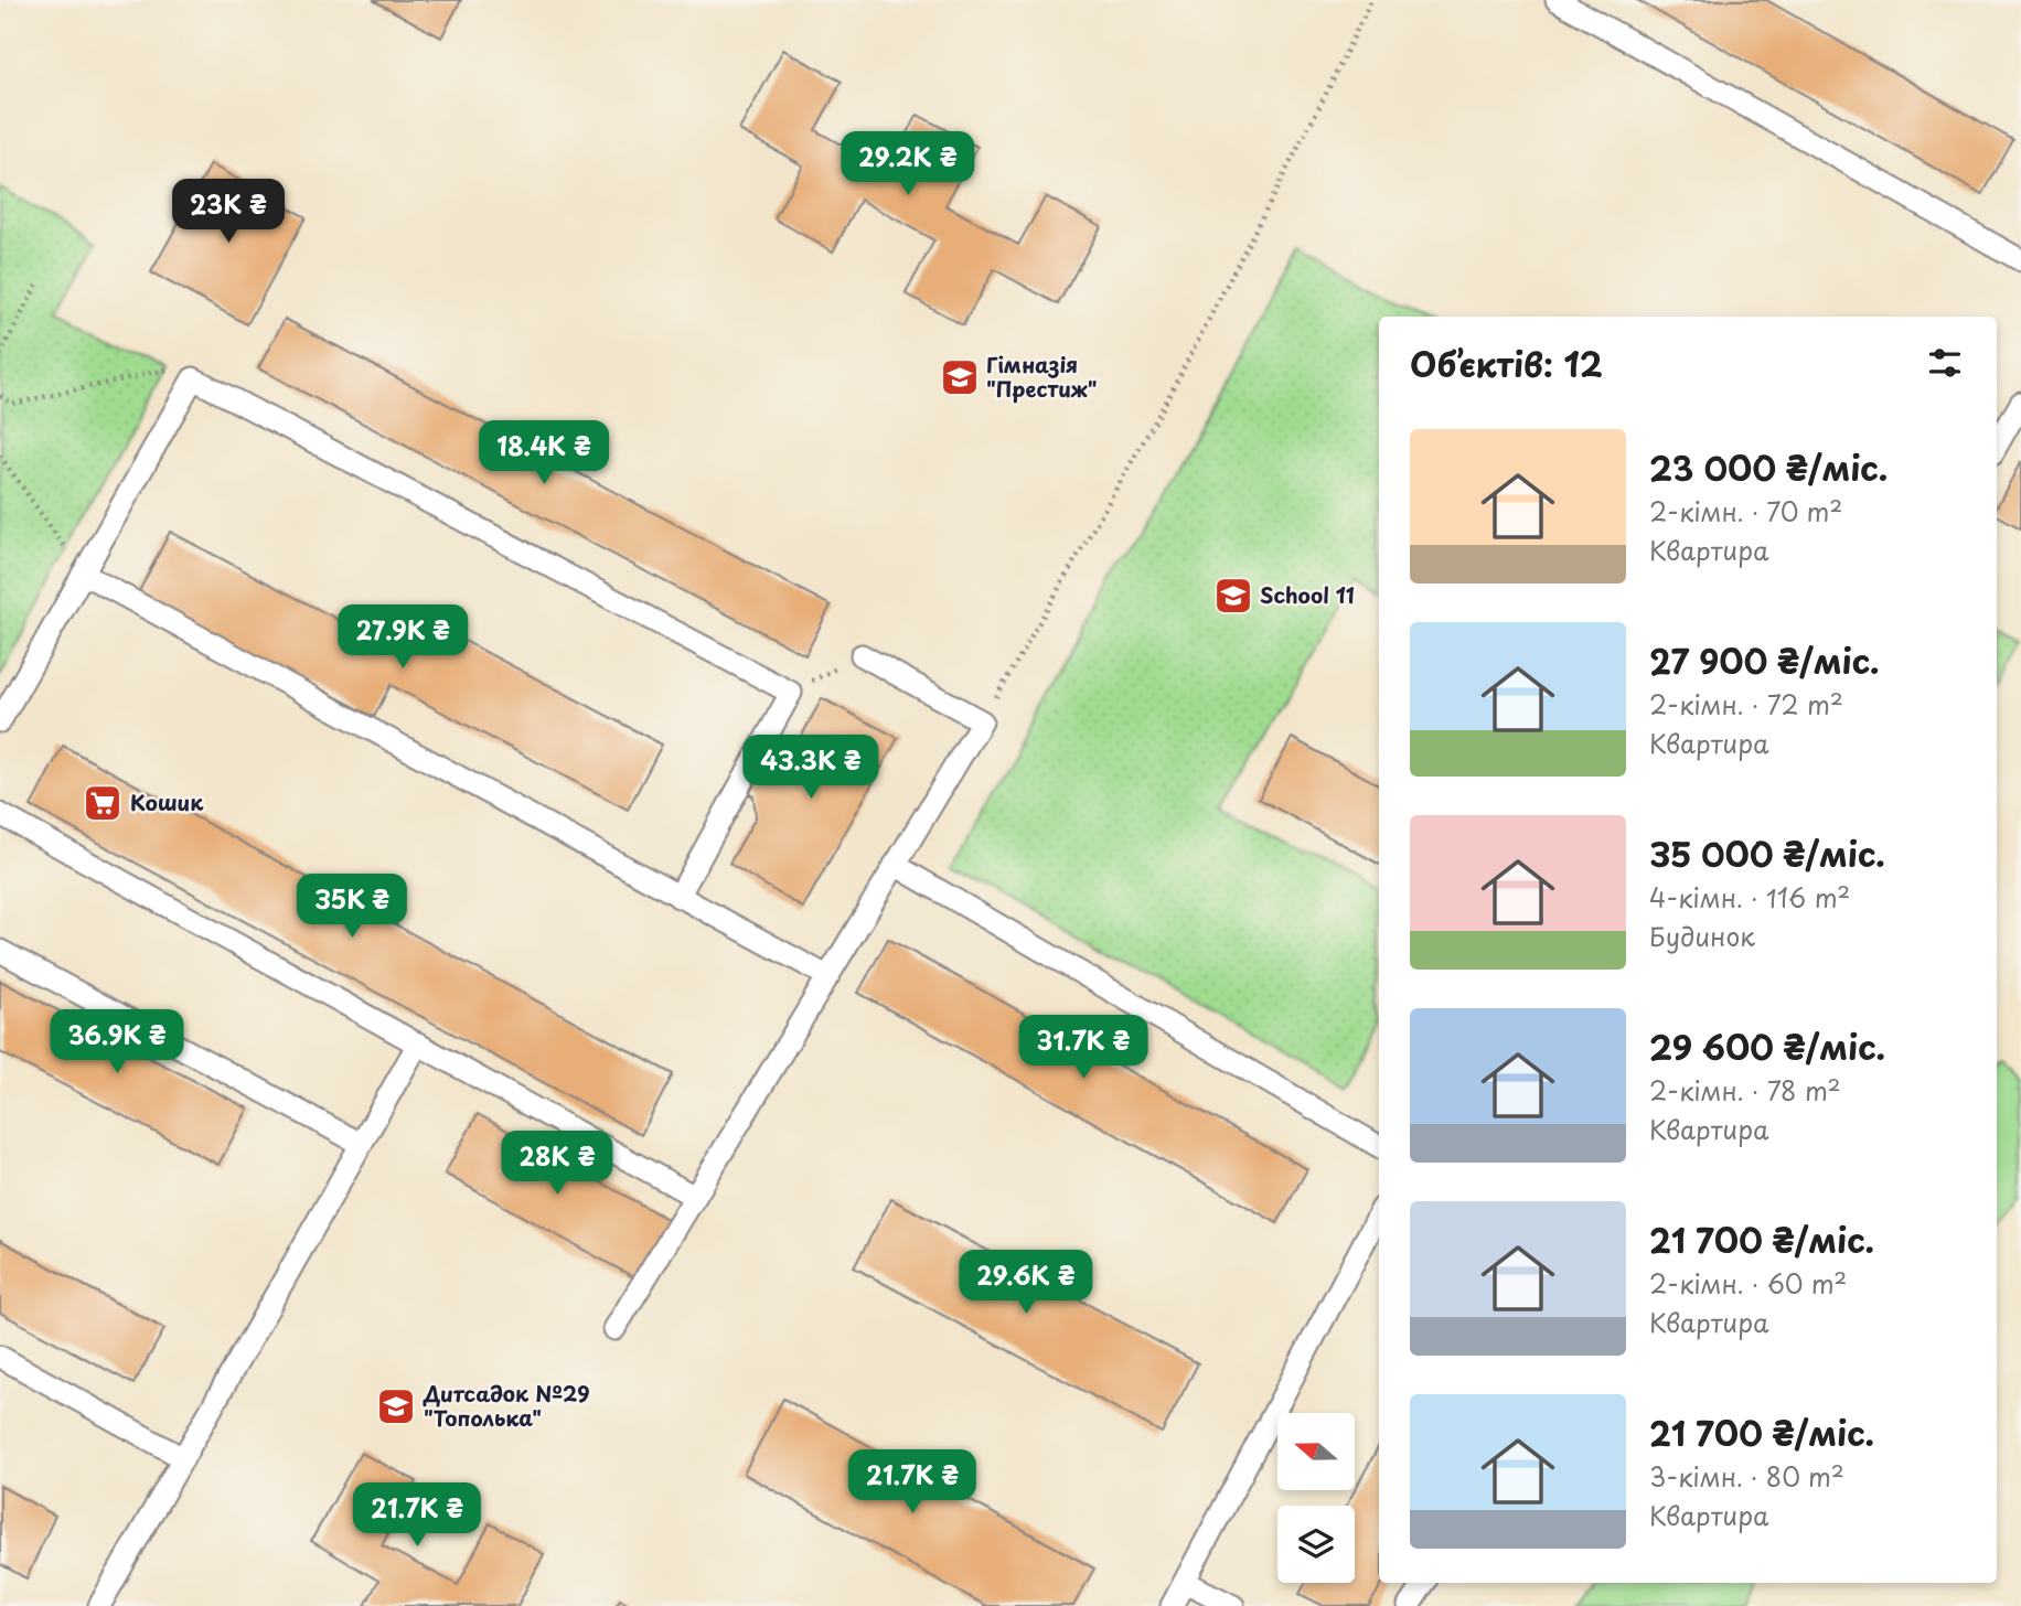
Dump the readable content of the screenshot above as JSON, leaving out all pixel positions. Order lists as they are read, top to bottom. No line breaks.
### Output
{"places":{"school or university":["Гімназія \"Престиж\"","School 11","Дитсадок №29 \"Тополька\""],"supermarket":["Кошик"]},"north":"left","page":{"price":["29.2K ₴","23K ₴","18.4K ₴","27.9K ₴","43.3K ₴","35K ₴","36.9K ₴","31.7K ₴","28K ₴","29.6K ₴","21.7K ₴","21.7K ₴"],"heading":"Об’єктів: 12","list":[{"name":"23 000 ₴/міс.","note":"2-кімн. · 70 m² · Квартира"},{"name":"27 900 ₴/міс.","note":"2-кімн. · 72 m² · Квартира"},{"name":"35 000 ₴/міс.","note":"4-кімн. · 116 m² · Будинок"},{"name":"29 600 ₴/міс.","note":"2-кімн. · 78 m² · Квартира"},{"name":"21 700 ₴/міс.","note":"2-кімн. · 60 m² · Квартира"},{"name":"21 700 ₴/міс.","note":"3-кімн. · 80 m² · Квартира"}]}}
